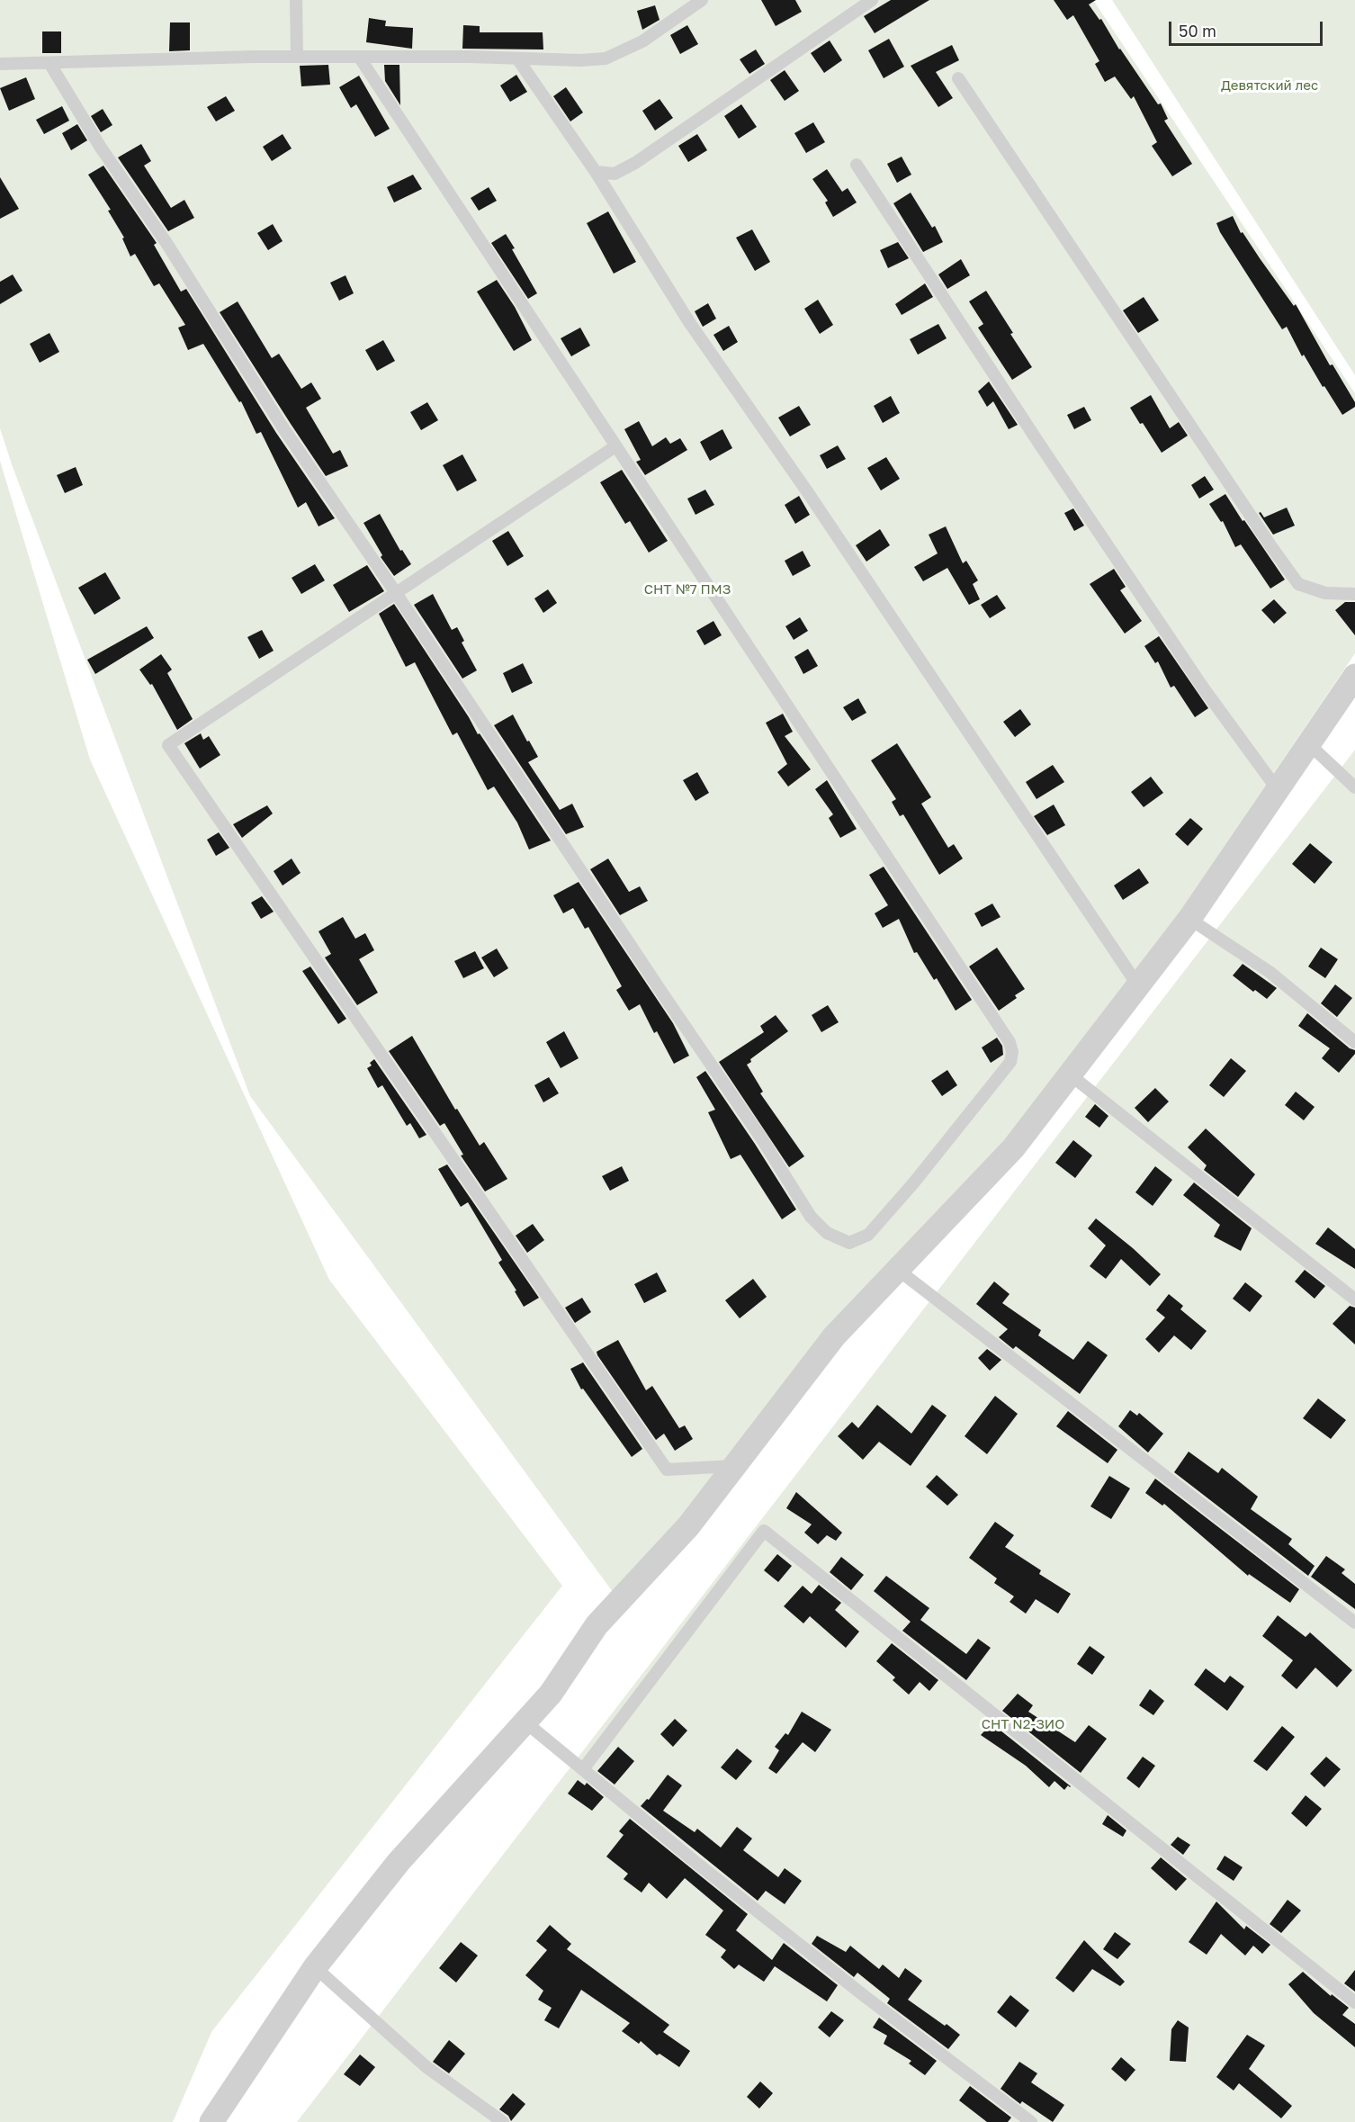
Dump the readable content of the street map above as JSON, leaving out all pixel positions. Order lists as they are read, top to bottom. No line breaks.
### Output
{"parks":["Девятский лес","СНТ №7 ПМЗ","СНТ N2-ЗИО"],"scale_bar":"50 m"}
